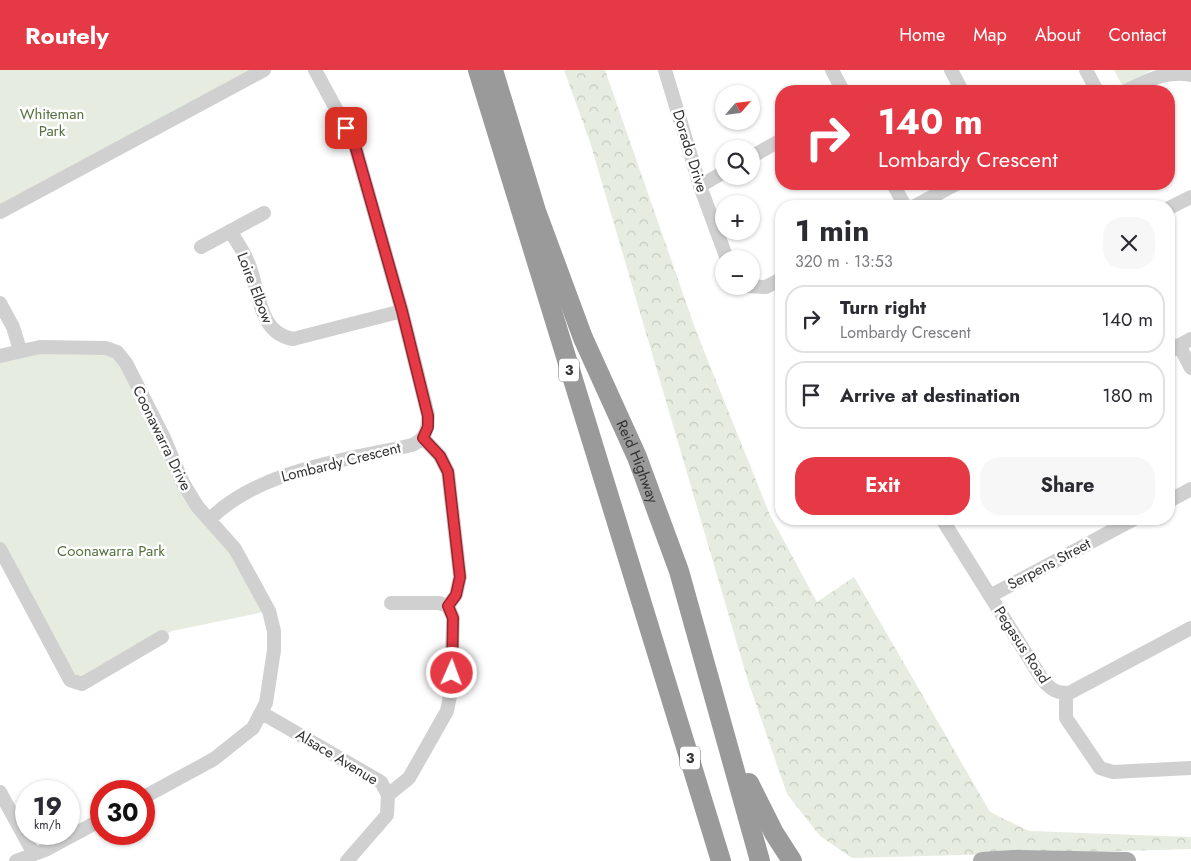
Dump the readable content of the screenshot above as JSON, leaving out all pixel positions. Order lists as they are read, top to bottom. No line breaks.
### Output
{"streets":{"highway":["3","Reid Highway"],"street":["Dorado Drive","Loire Elbow","Coonawarra Drive","Lombardy Crescent","Serpens Street","Pegasus Road","Alsace Avenue"]},"crossings":[["Coonawarra Drive","Lombardy Crescent"],["Coonawarra Drive","Alsace Avenue"],["Serpens Street","Pegasus Road"]],"parks":["Whiteman Park","Coonawarra Park"],"north":"top right","page":{"header":"Routely","nav":["Home","Map","About","Contact"],"map_buttons":["+","−"],"turn":["140 m","Lombardy Crescent"],"heading":["1 min","320 m · 13:53"],"list":[{"name":"Turn right","note":"Lombardy Crescent","value":"140 m"},{"name":"Arrive at destination","value":"180 m"}],"buttons":["Exit","Share"],"speed":"19 km/h","limit":"30"}}
